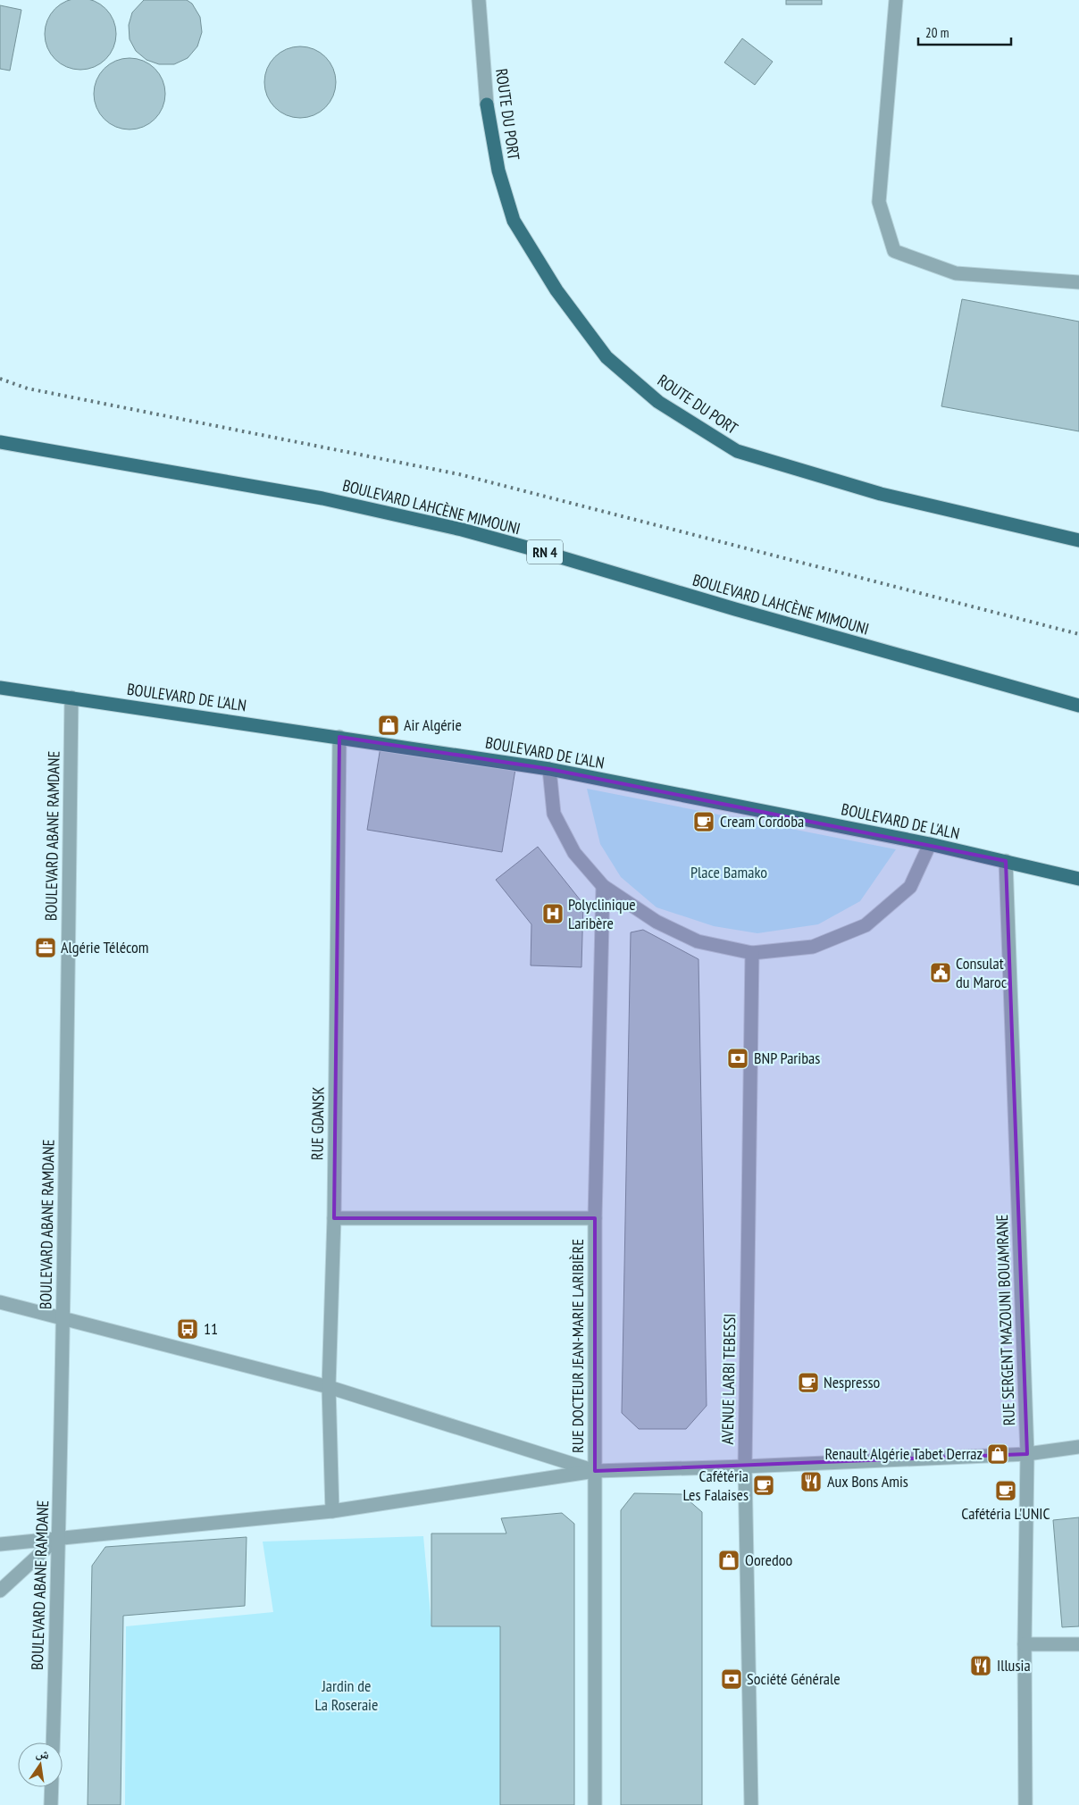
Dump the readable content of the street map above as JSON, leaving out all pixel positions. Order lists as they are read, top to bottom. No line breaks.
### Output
{"streets":{"main road":["ROUTE DU PORT","BOULEVARD LAHCÈNE MIMOUNI","RN 4","BOULEVARD DE L'ALN"],"street":["BOULEVARD ABANE RAMDANE","RUE GDANSK","RUE SERGENT MAZOUNI BOUAMRANE","RUE DOCTEUR JEAN-MARIE LARIBIÈRE","AVENUE LARBI TEBESSI"]},"crossings":[["BOULEVARD DE L'ALN","BOULEVARD ABANE RAMDANE"],["BOULEVARD DE L'ALN","RUE GDANSK"],["BOULEVARD DE L'ALN","RUE SERGENT MAZOUNI BOUAMRANE"]],"parks":["Place Bamako","Jardin de La Roseraie"],"places":{"shop":["Air Algérie","Renault Algérie Tabet Derraz","Ooredoo"],"cafe":["Cream Cordoba","Nespresso","Cafétéria Les Falaises","Cafétéria L'UNIC"],"hospital":["Polyclinique Laribère"],"office":["Algérie Télécom"],"public building":["Consulat du Maroc"],"bank":["BNP Paribas","Société Générale"],"bus stop":["11"],"restaurant":["Aux Bons Amis","Illusia"]},"scale_bar":"20 m","north":"top"}
